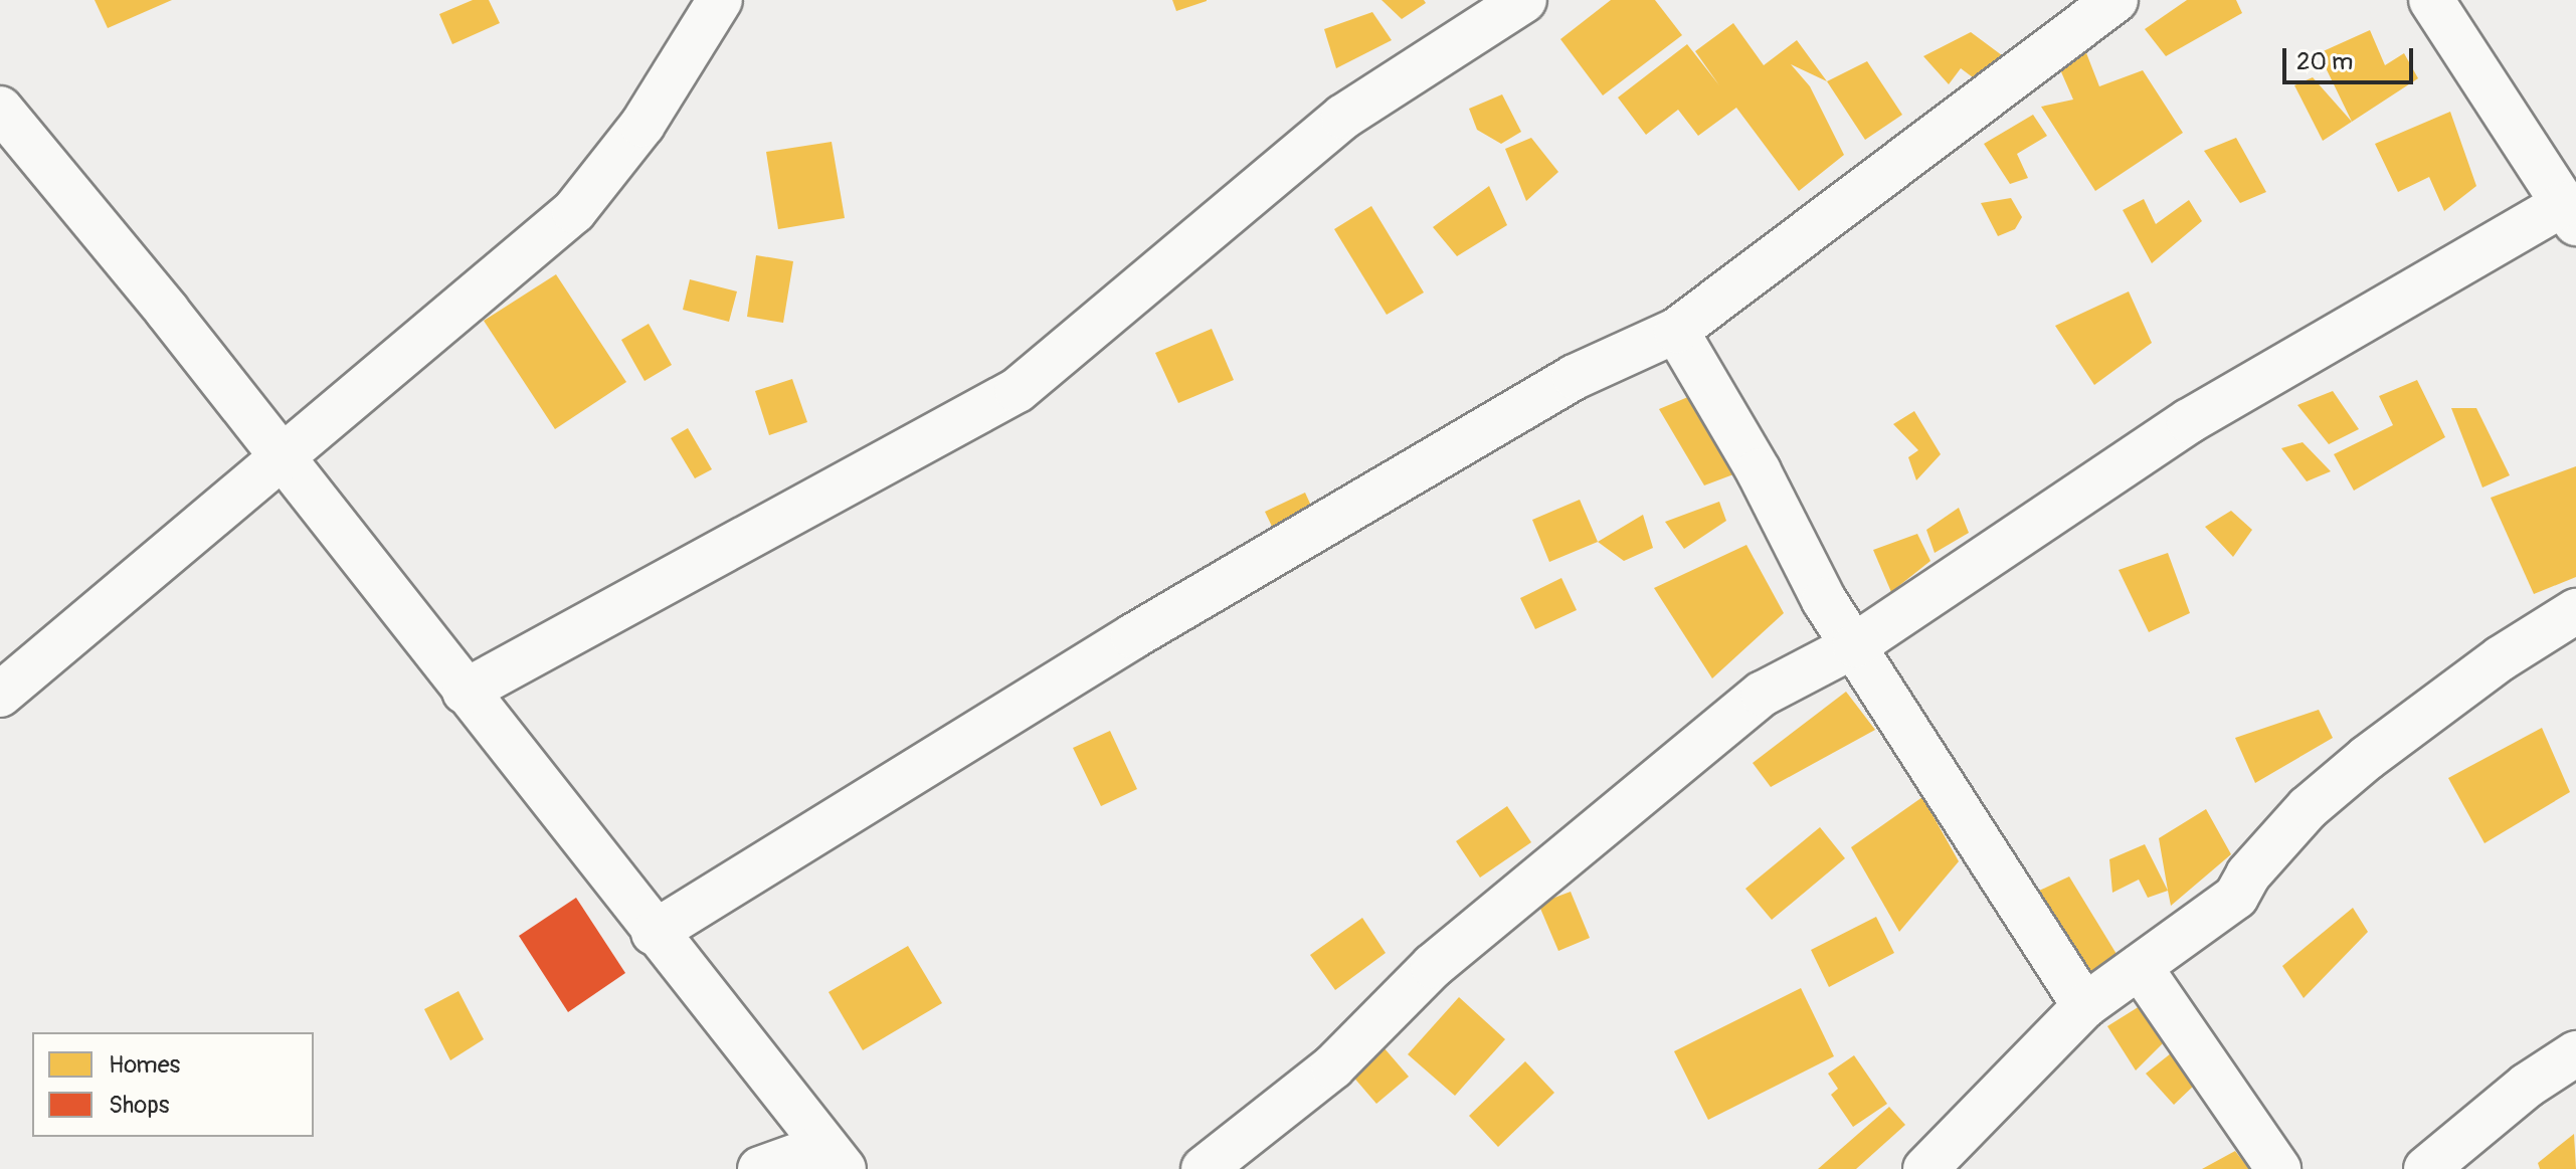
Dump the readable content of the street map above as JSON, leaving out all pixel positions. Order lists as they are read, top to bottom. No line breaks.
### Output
{"legend":["Homes","Shops"],"scale_bar":"20 m"}
